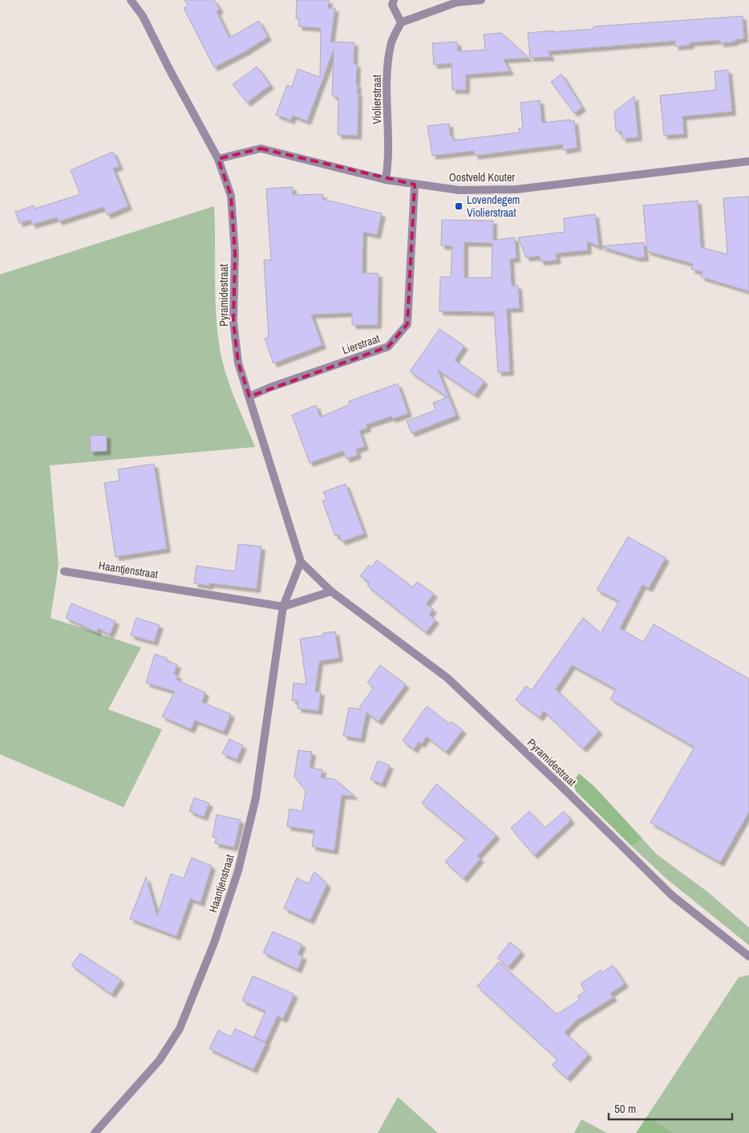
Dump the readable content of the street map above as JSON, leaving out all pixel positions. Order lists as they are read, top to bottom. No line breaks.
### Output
{"streets":{"street":["Violierstraat","Oostveld Kouter","Pyramidestraat","Lierstraat","Haantjenstraat"]},"crossings":[["Violierstraat","Oostveld Kouter"],["Oostveld Kouter","Pyramidestraat"],["Oostveld Kouter","Lierstraat"],["Pyramidestraat","Lierstraat"],["Pyramidestraat","Haantjenstraat"]],"places":{"transit":["Lovendegem Violierstraat"]},"scale_bar":"50 m"}
